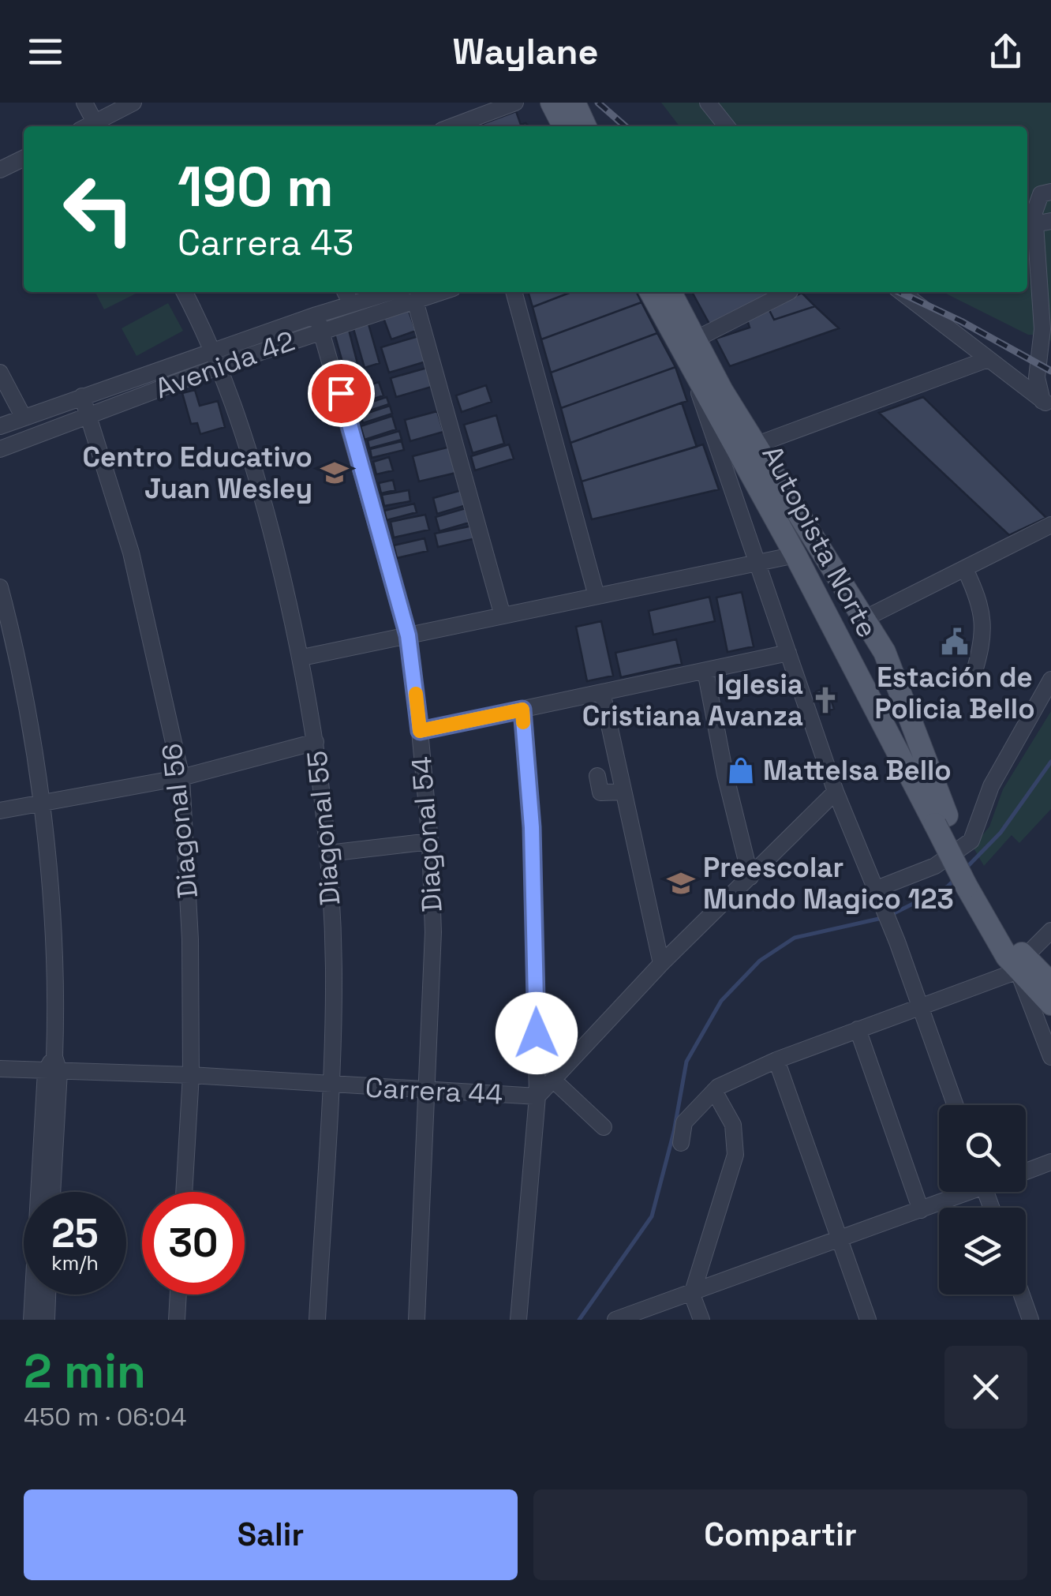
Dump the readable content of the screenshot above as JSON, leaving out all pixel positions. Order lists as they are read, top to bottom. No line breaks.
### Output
{"streets":{"main road":["Autopista Norte"],"street":["Avenida 42","Diagonal 56","Diagonal 55","Diagonal 54","Carrera 44"]},"crossings":[["Avenida 42","Diagonal 56"],["Avenida 42","Diagonal 55"],["Avenida 42","Diagonal 54"],["Diagonal 56","Carrera 44"],["Diagonal 55","Carrera 44"],["Diagonal 54","Carrera 44"]],"places":{"school or university":["Centro Educativo Juan Wesley","Preescolar Mundo Magico 123"],"public building":["Estación de Policia Bello"],"church":["Iglesia Cristiana Avanza"],"shop":["Mattelsa Bello"]},"page":{"header":"Waylane","turn":["190 m","Carrera 43"],"speed":"25 km/h","limit":"30","heading":["2 min","450 m · 06:04"],"buttons":["Salir","Compartir"]}}
